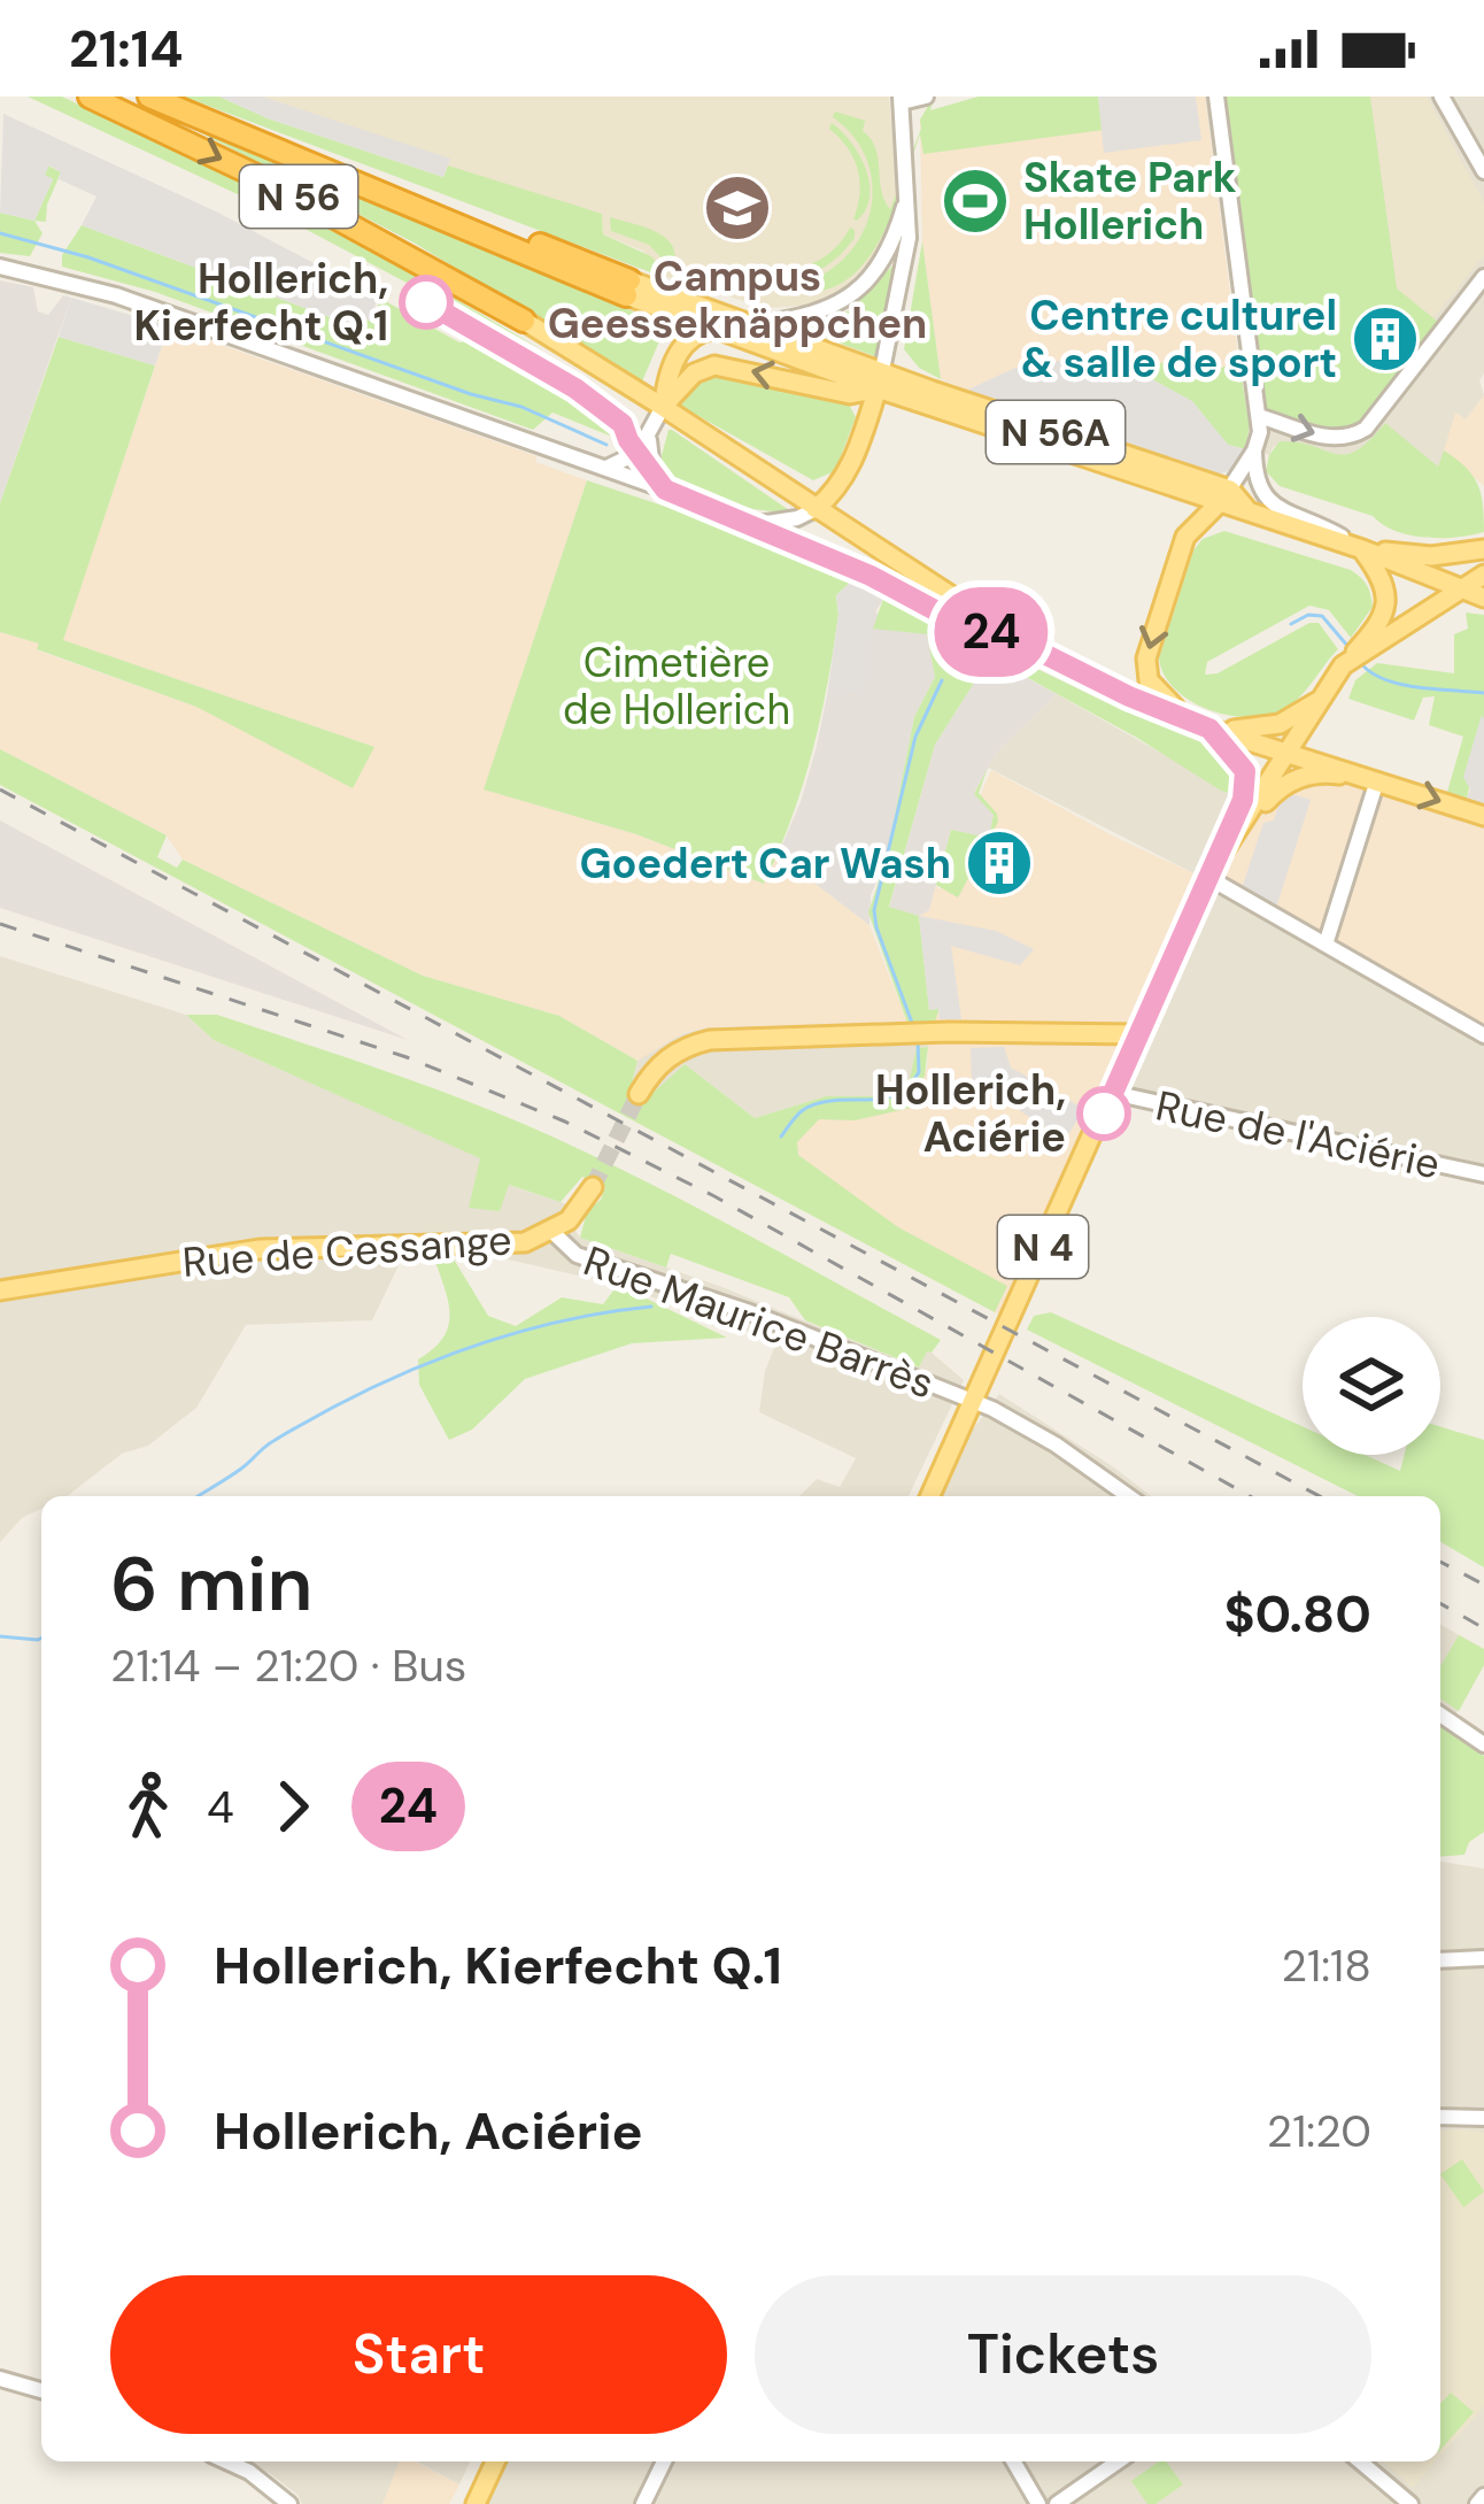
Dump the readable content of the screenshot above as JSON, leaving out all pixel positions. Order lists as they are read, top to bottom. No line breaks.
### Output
{"streets":{"highway":["N 56","N 56A"],"main road":["N 4","Rue de Cessange"],"street":["Rue de l'Aciérie","Rue Maurice Barrès"]},"crossings":[["N 56","N 56A"],["N 56","N 4"],["N 56A","N 4"],["Rue de l'Aciérie","N 4"],["N 4","Rue Maurice Barrès"],["Rue de Cessange","Rue Maurice Barrès"]],"parks":["Cimetière de Hollerich"],"places":{"sports":["Skate Park Hollerich"],"school or university":["Campus Geesseknäppchen"],"other":["Hollerich, Kierfecht Q.1","Hollerich, Aciérie"],"building":["Centre culturel & salle de sport","Goedert Car Wash"]},"lines":["bus line 24"],"page":{"status":"21:14","on_map":"24","heading":["6 min","21:14 – 21:20 · Bus","$0.80"],"legs":["4","24"],"list":[{"name":"Hollerich, Kierfecht Q.1","value":"21:18"},{"name":"Hollerich, Aciérie","value":"21:20"}],"buttons":["Start","Tickets"]}}
